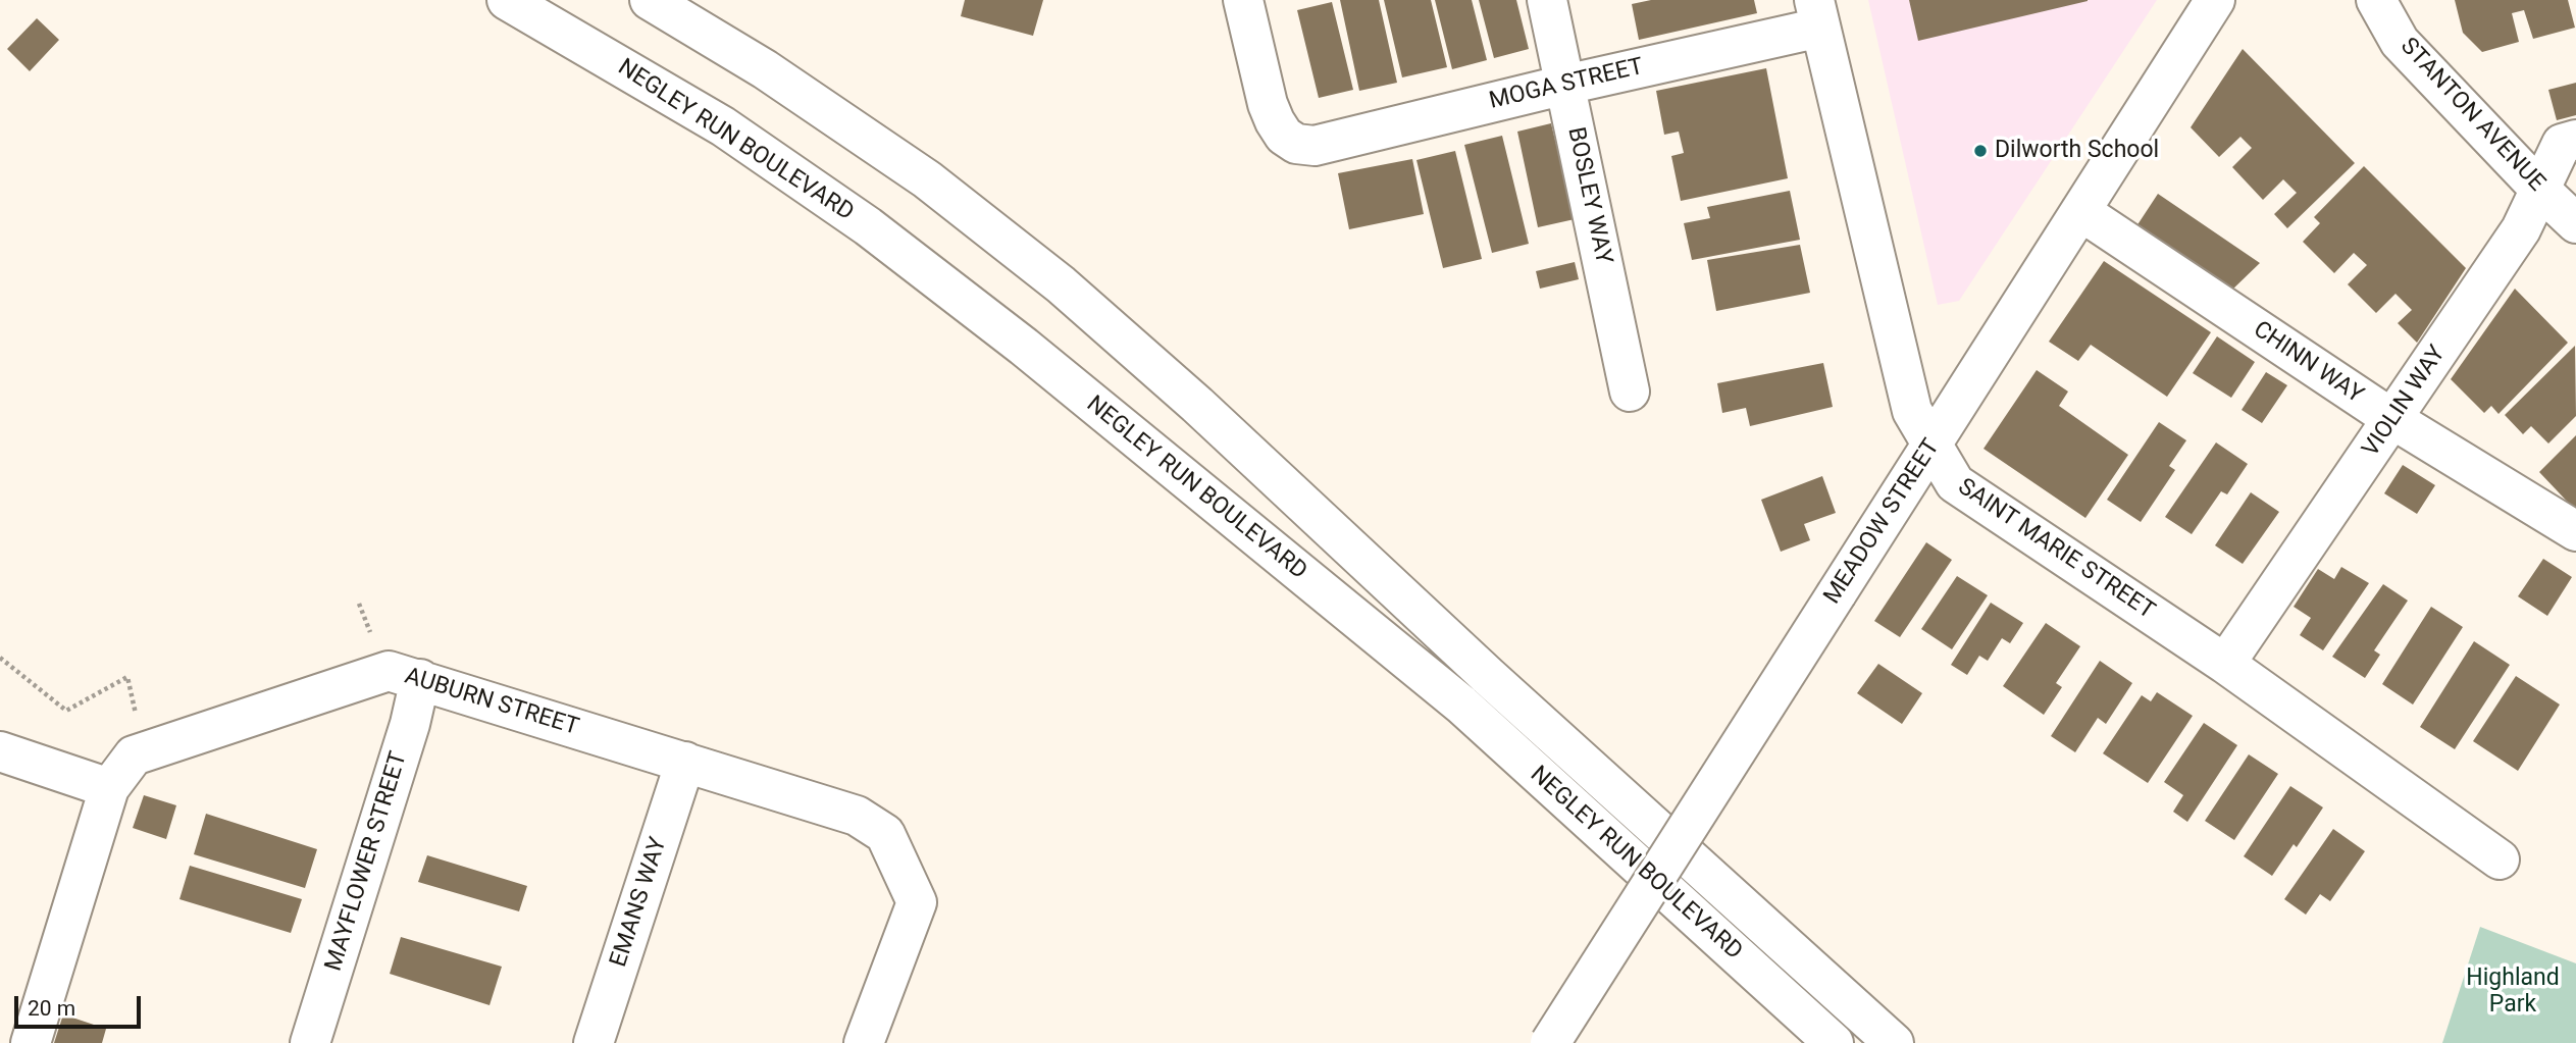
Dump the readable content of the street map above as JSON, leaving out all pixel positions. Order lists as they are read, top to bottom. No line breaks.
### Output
{"streets":{"street":["MOGA STREET","STANTON AVENUE","NEGLEY RUN BOULEVARD","BOSLEY WAY","CHINN WAY","VIOLIN WAY","MEADOW STREET","SAINT MARIE STREET","AUBURN STREET","MAYFLOWER STREET","EMANS WAY"]},"crossings":[["MOGA STREET","BOSLEY WAY"],["MOGA STREET","SAINT MARIE STREET"],["STANTON AVENUE","VIOLIN WAY"],["CHINN WAY","VIOLIN WAY"],["CHINN WAY","MEADOW STREET"],["VIOLIN WAY","SAINT MARIE STREET"],["MEADOW STREET","SAINT MARIE STREET"],["AUBURN STREET","MAYFLOWER STREET"],["AUBURN STREET","EMANS WAY"]],"parks":["Highland Park"],"places":["Dilworth School"],"scale_bar":"20 m"}
